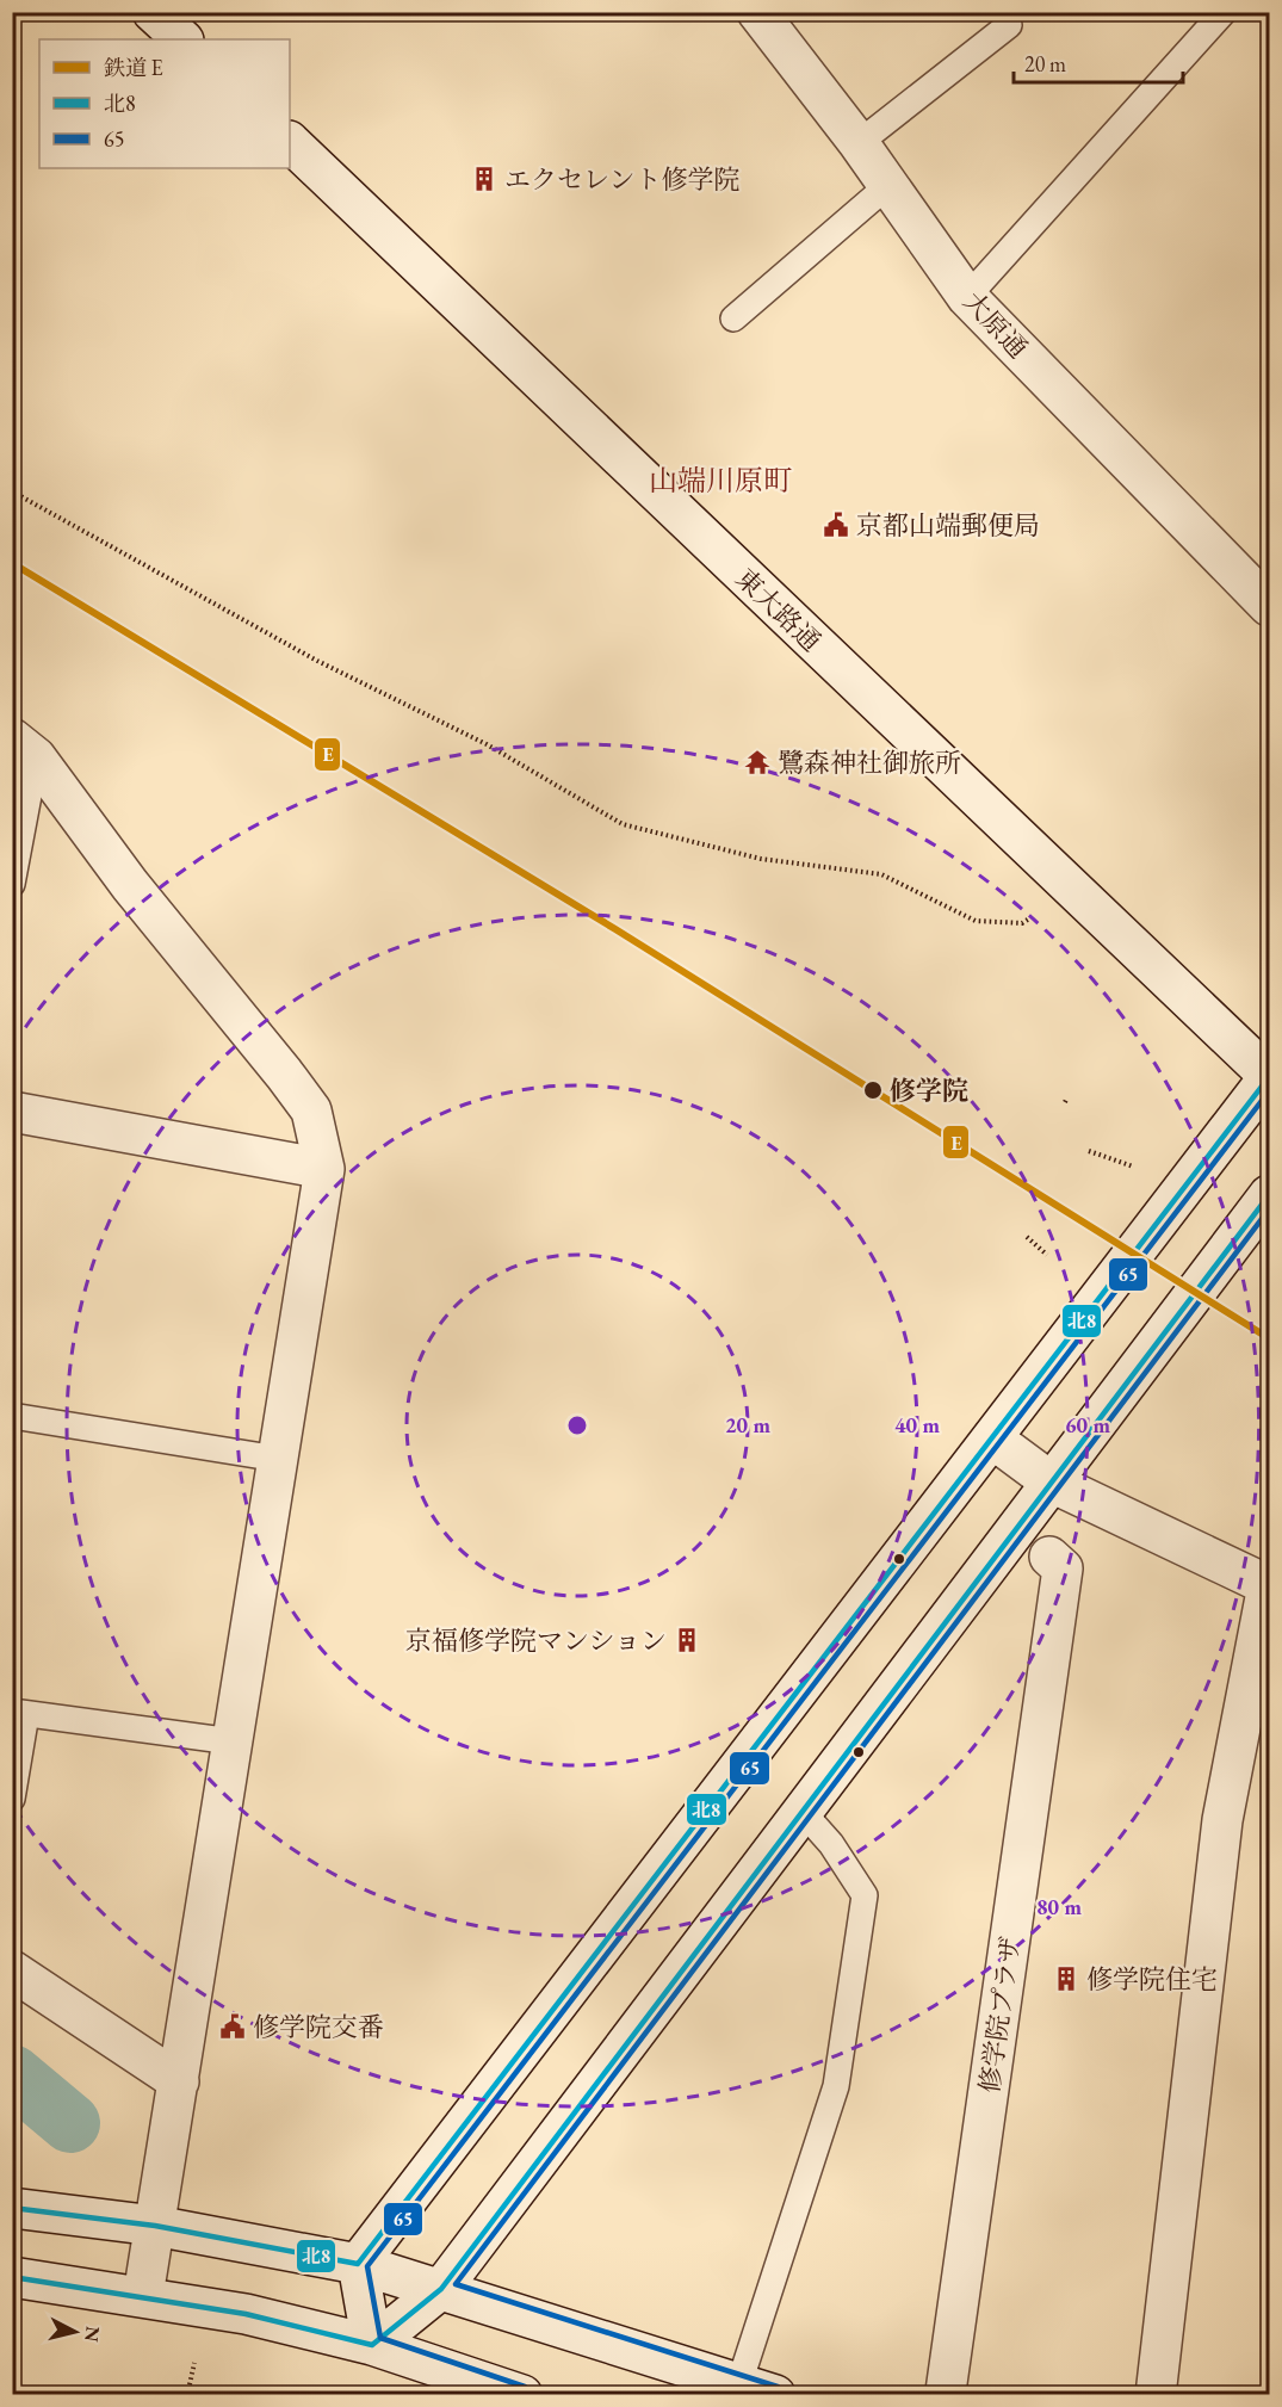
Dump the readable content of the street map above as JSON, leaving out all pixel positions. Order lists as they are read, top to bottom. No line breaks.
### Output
{"streets":{"street":["大原通","東大路通","修学院プラザ"]},"districts":["山端川原町"],"places":{"building":["エクセレント修学院","京福修学院マンション","修学院住宅"],"public building":["京都山端郵便局","修学院交番"],"temple":["鷺森神社御旅所"],"other":["修学院"]},"lines":["rail line E","transit line 北8","transit line 65"],"legend":["鉄道 E","北8","65"],"scale_bar":"20 m","north":"right","rings":["20 m","40 m","60 m","80 m"]}
